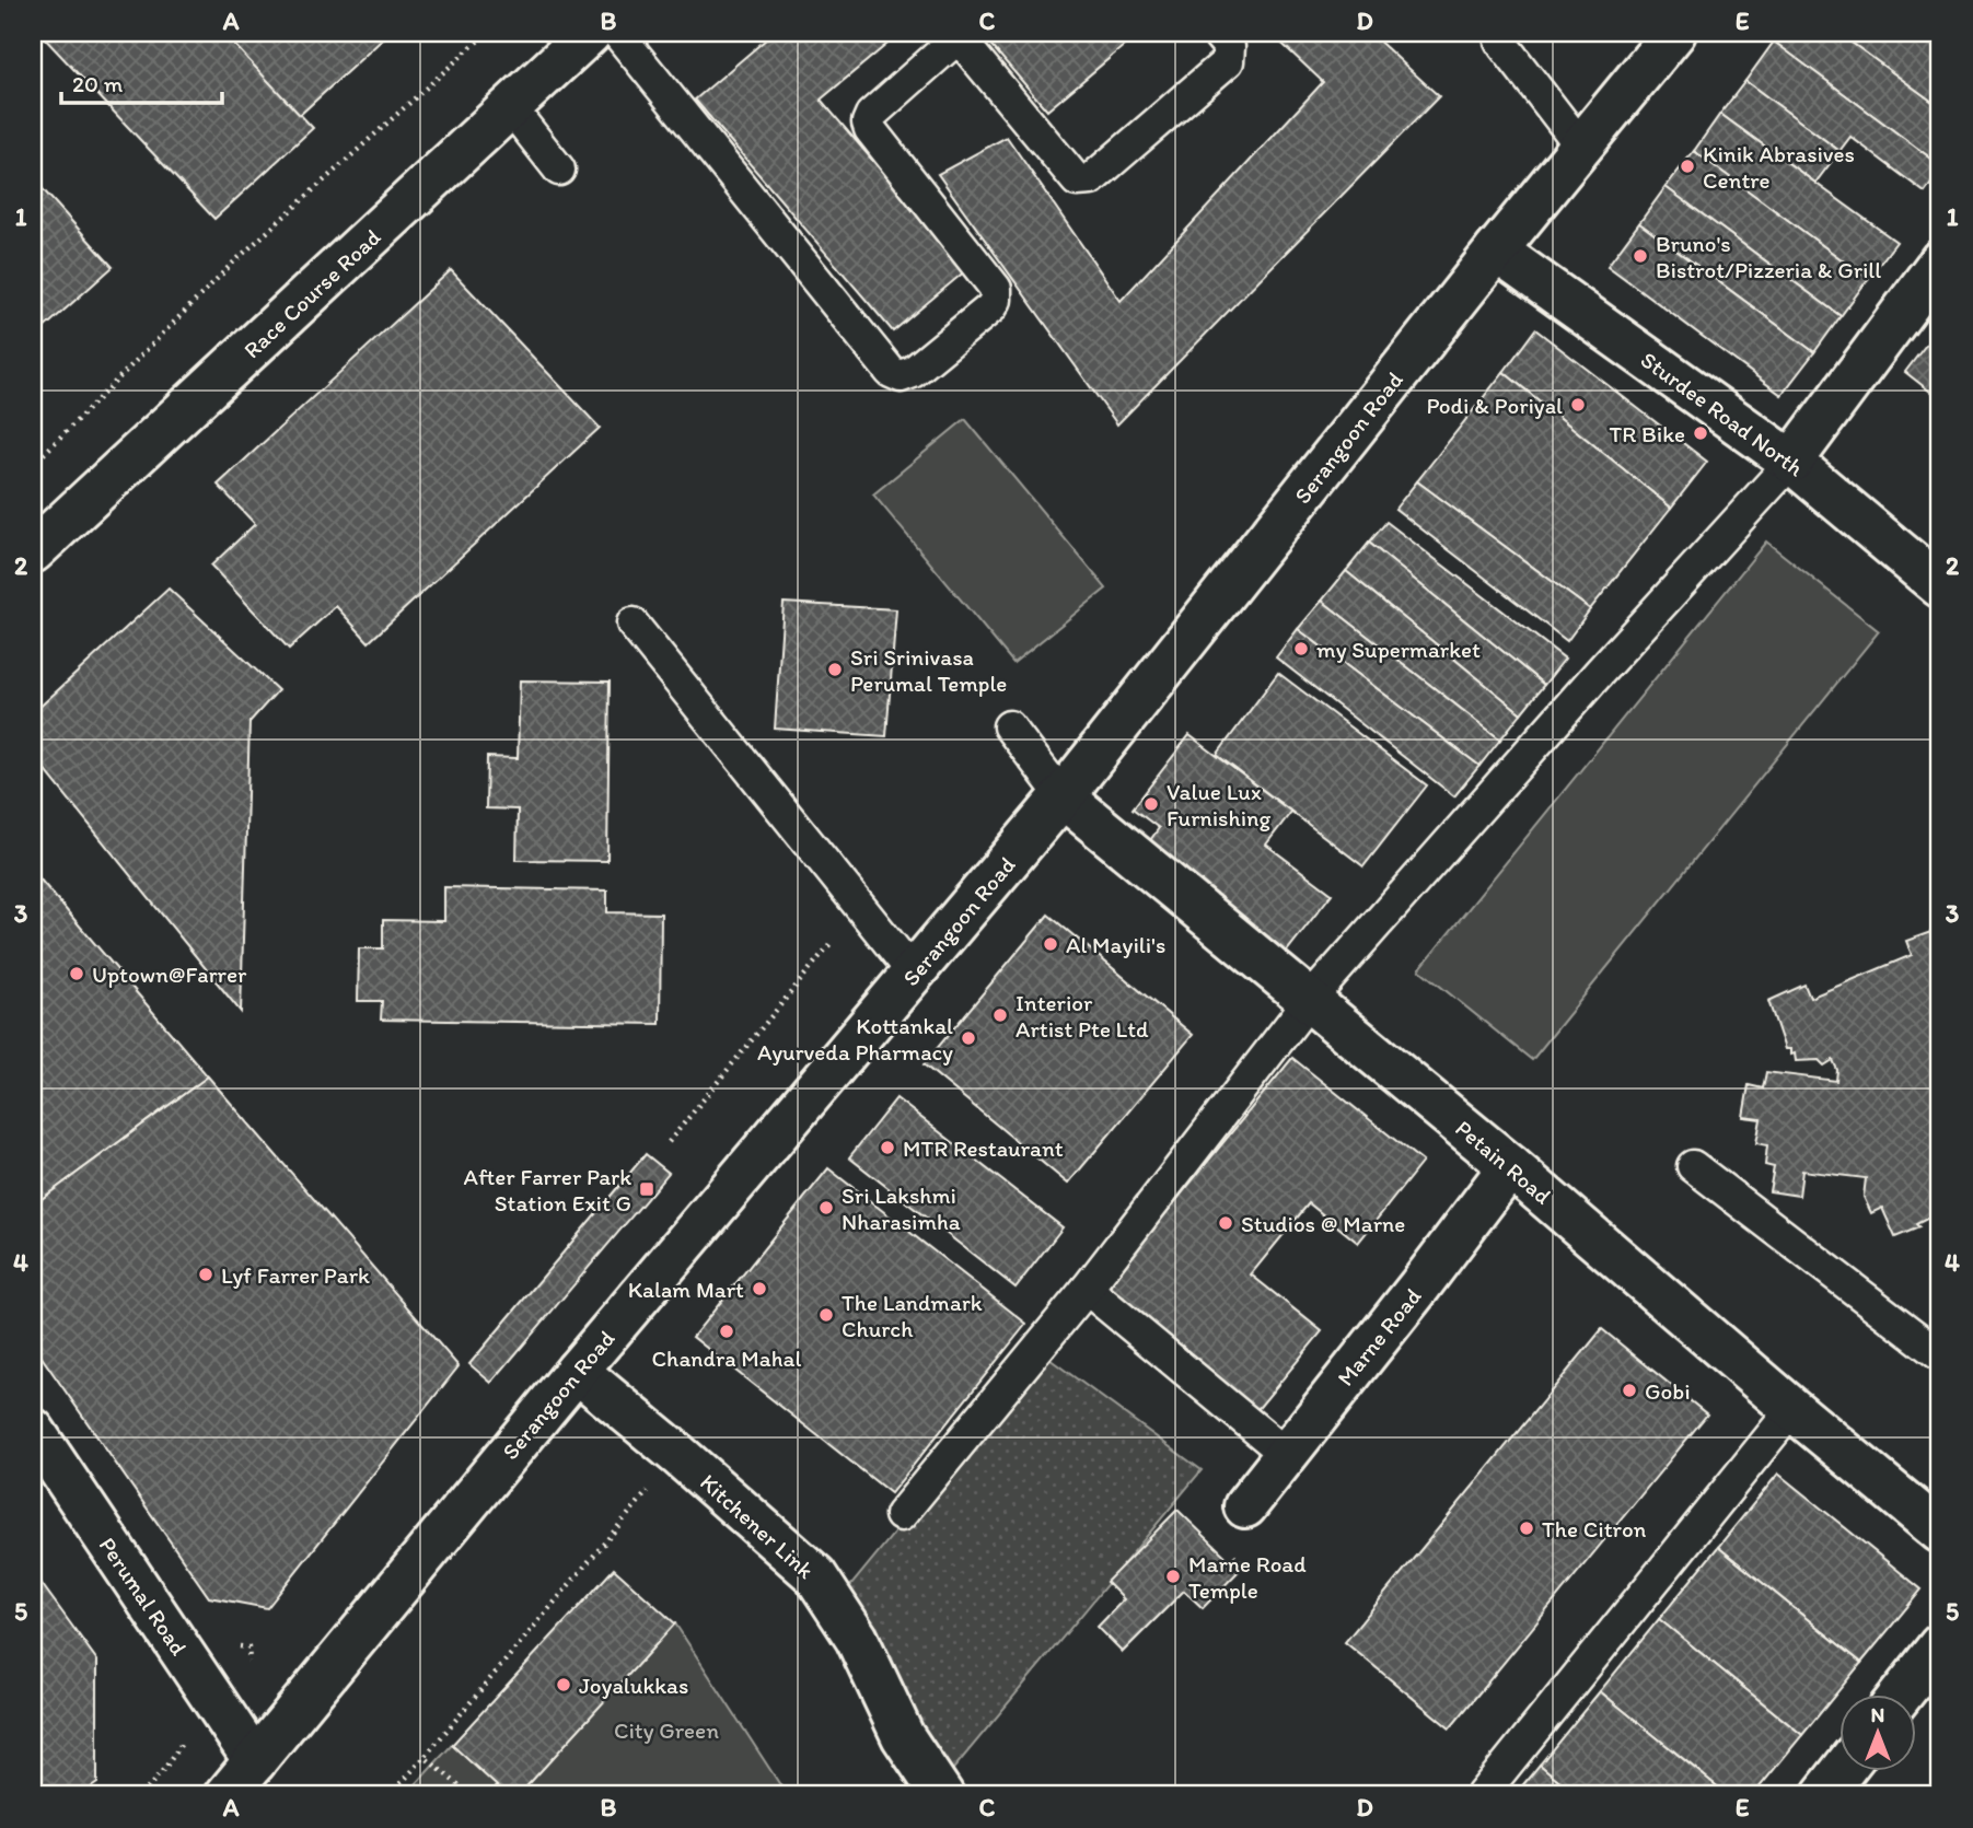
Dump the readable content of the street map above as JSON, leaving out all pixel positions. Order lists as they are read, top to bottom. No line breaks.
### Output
{"streets":{"street":["Race Course Road","Sturdee Road North","Serangoon Road","Petain Road","Marne Road","Kitchener Link","Perumal Road"]},"crossings":[["Sturdee Road North","Serangoon Road"],["Serangoon Road","Petain Road"],["Serangoon Road","Kitchener Link"],["Serangoon Road","Perumal Road"],["Petain Road","Marne Road"]],"parks":["City Green"],"places":{"other":["Kinik Abrasives Centre","Bruno's Bistrot/Pizzeria & Grill","Podi & Poriyal","TR Bike","my Supermarket","Sri Srinivasa Perumal Temple","Value Lux Furnishing","Al Mayili's","Uptown@Farrer","Interior Artist Pte Ltd","Kottankal Ayurveda Pharmacy","MTR Restaurant","Sri Lakshmi Nharasimha","Studios @ Marne","Lyf Farrer Park","Kalam Mart","The Landmark Church","Chandra Mahal","Gobi","The Citron","Marne Road Temple","Joyalukkas"],"transit":["After Farrer Park Station Exit G"]},"scale_bar":"20 m","north":"top","grid":{"columns":["A","B","C","D","E"],"rows":["1","2","3","4","5"]}}
